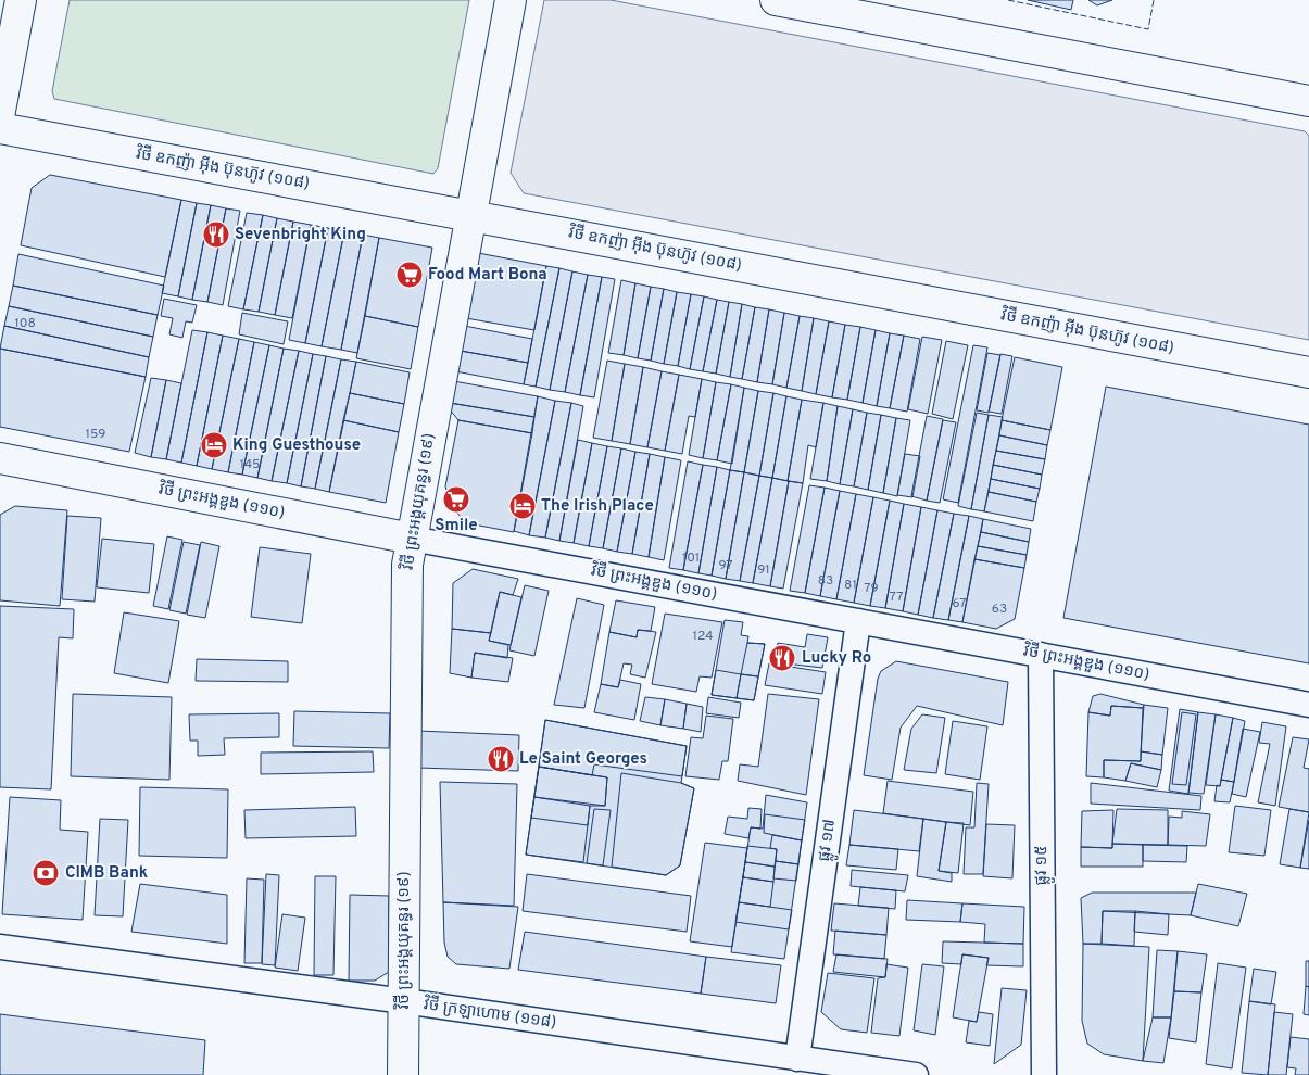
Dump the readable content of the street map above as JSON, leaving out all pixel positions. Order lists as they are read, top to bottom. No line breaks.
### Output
{"streets":{"street":["វិថី ឧកញ៉ា អ៊ីង ប៊ុនហ៊ូវ (១០៨)","វិថី ព្រះអង្គឌួង (១១០)","វិថី ព្រះអង្គយុគន្ធរ (១៩)","ផ្លូវ ១៧","ផ្លូវ ១៥","វិថី ក្រឡាហោម (១១៨)"]},"crossings":[["វិថី ឧកញ៉ា អ៊ីង ប៊ុនហ៊ូវ (១០៨)","វិថី ព្រះអង្គយុគន្ធរ (១៩)"],["វិថី ព្រះអង្គឌួង (១១០)","វិថី ព្រះអង្គយុគន្ធរ (១៩)"],["វិថី ព្រះអង្គឌួង (១១០)","ផ្លូវ ១៧"],["វិថី ព្រះអង្គឌួង (១១០)","ផ្លូវ ១៥"],["វិថី ព្រះអង្គយុគន្ធរ (១៩)","វិថី ក្រឡាហោម (១១៨)"],["ផ្លូវ ១៧","វិថី ក្រឡាហោម (១១៨)"]],"places":{"restaurant":["Sevenbright King","Lucky Ro","Le Saint Georges"],"supermarket":["Food Mart Bona","Smile"],"hotel":["King Guesthouse","The Irish Place"],"bank":["CIMB Bank"]},"house_numbers":["108","159","145","101","97","91","83","81","79","77","67","63","124"]}
